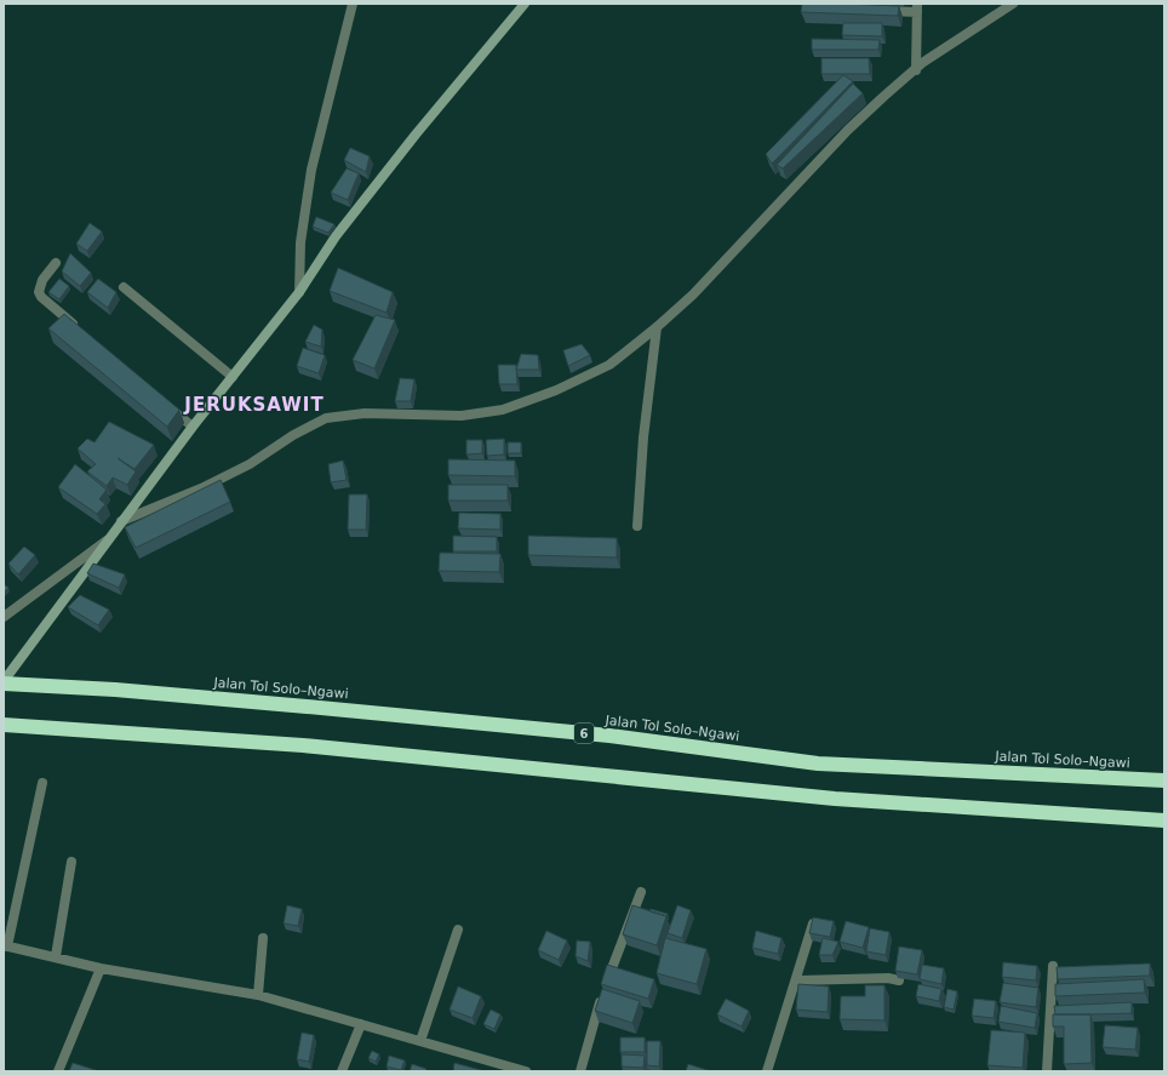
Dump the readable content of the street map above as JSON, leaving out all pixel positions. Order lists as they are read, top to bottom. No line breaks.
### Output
{"streets":{"highway":["Jalan Tol Solo–Ngawi","6"]},"districts":["JERUKSAWIT"]}
